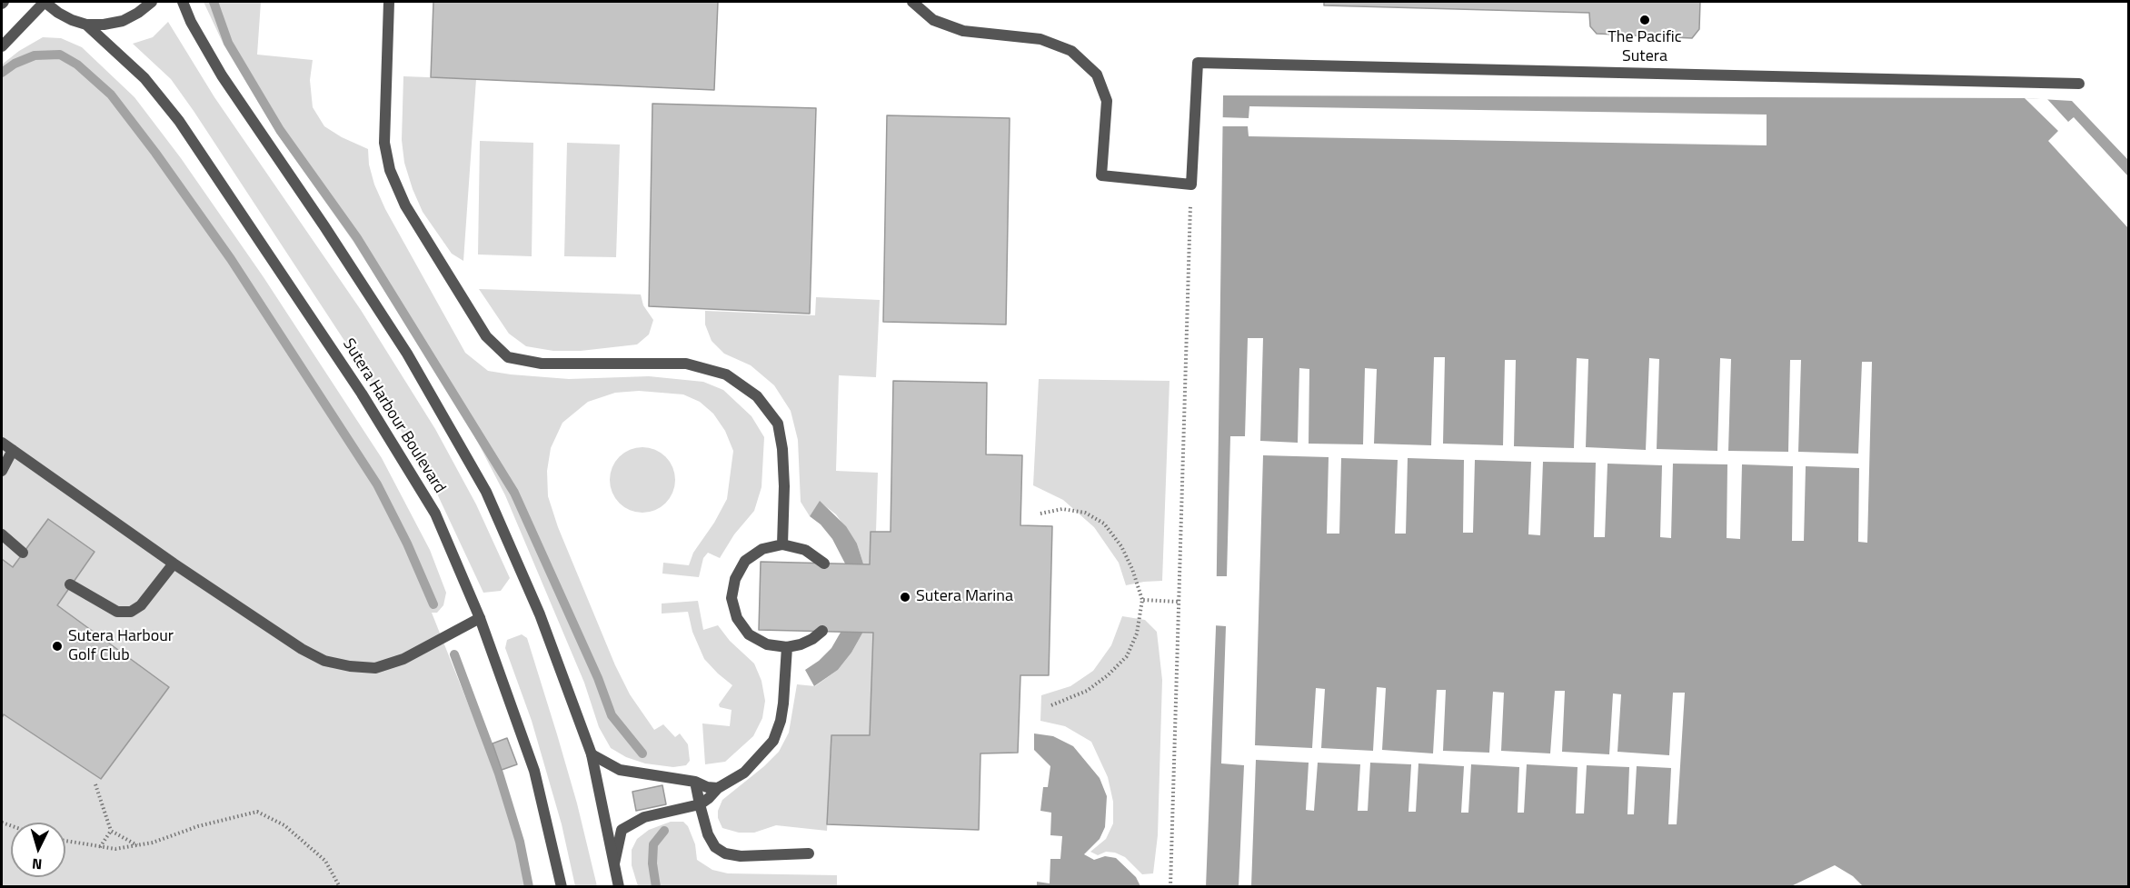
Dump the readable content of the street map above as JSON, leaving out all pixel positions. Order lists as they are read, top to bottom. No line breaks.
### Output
{"streets":{"street":["Sutera Harbour Boulevard"]},"places":["The Pacific Sutera","Sutera Marina","Sutera Harbour Golf Club"],"north":"bottom"}
